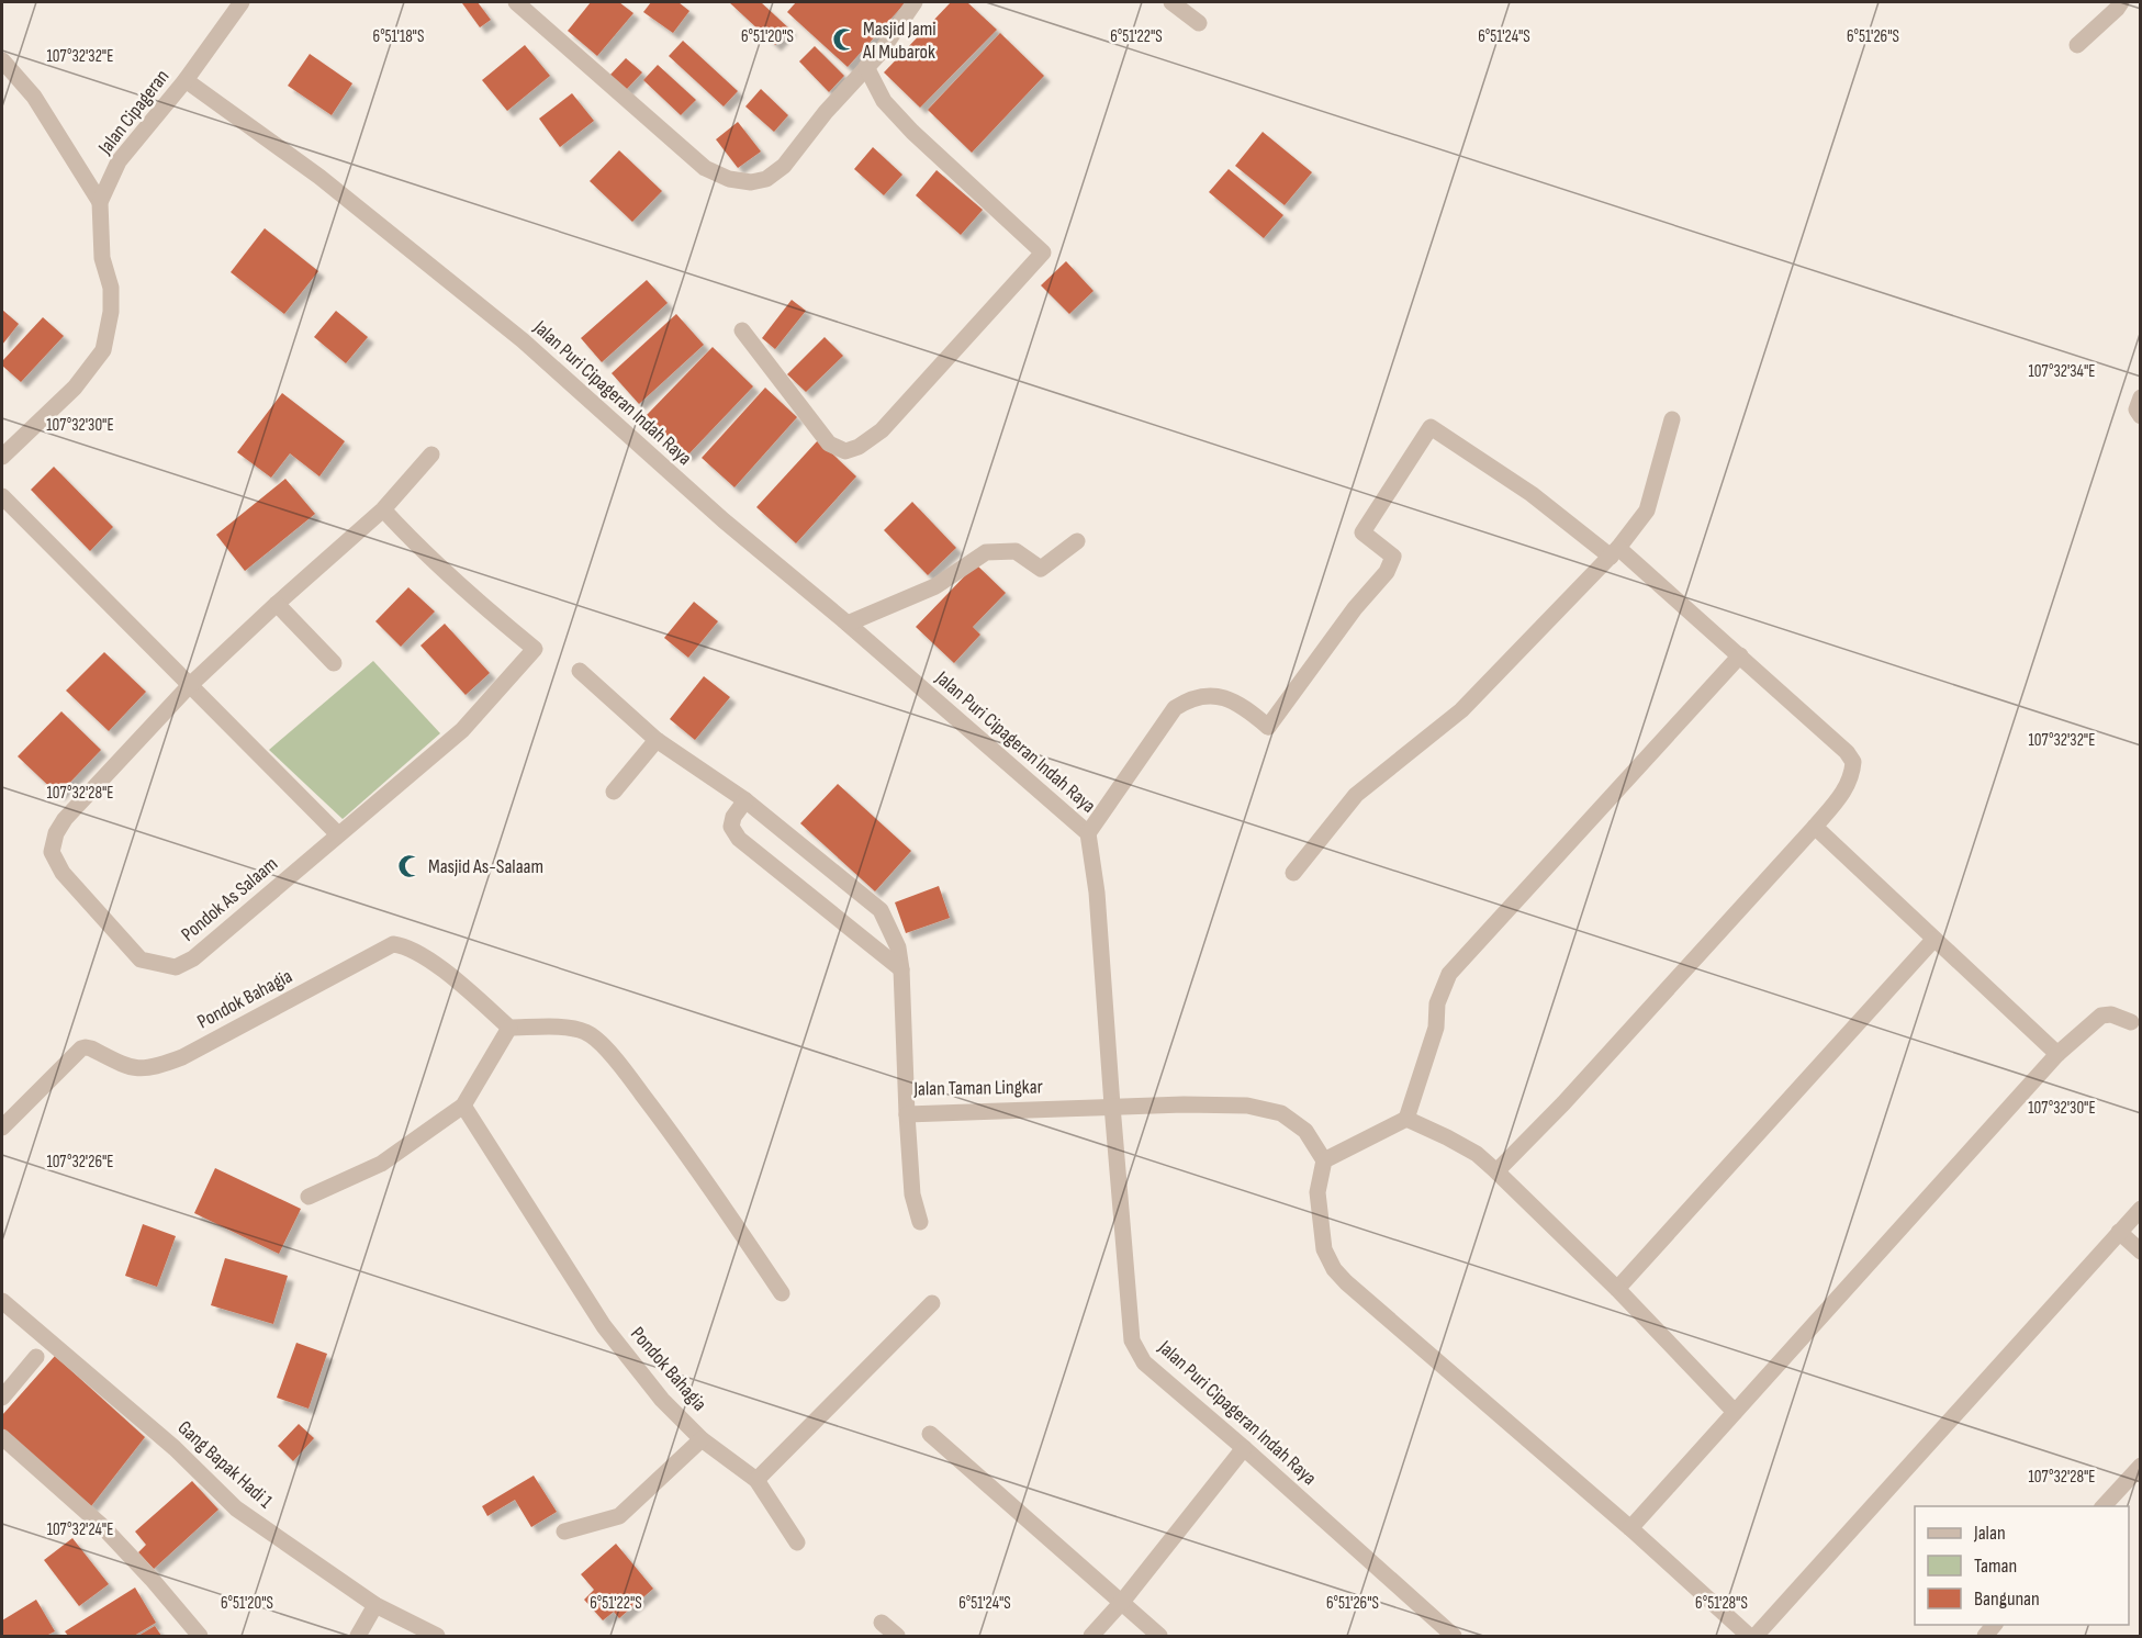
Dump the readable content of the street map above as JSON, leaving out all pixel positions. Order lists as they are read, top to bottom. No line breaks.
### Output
{"streets":{"street":["Jalan Cipageran","Jalan Puri Cipageran Indah Raya","Pondok As Salaam","Pondok Bahagia","Jalan Taman Lingkar","Gang Bapak Hadi 1"]},"crossings":[["Jalan Cipageran","Jalan Puri Cipageran Indah Raya"],["Jalan Puri Cipageran Indah Raya","Jalan Taman Lingkar"]],"places":{"mosque":["Masjid Jami Al Mubarok","Masjid As-Salaam"]},"legend":["Jalan","Taman","Bangunan"],"coordinates":["6°51'18\"S","6°51'20\"S","6°51'22\"S","6°51'24\"S","6°51'26\"S","107°32'32\"E","107°32'34\"E","107°32'30\"E","107°32'28\"E","107°32'26\"E","107°32'24\"E","6°51'28\"S"]}
